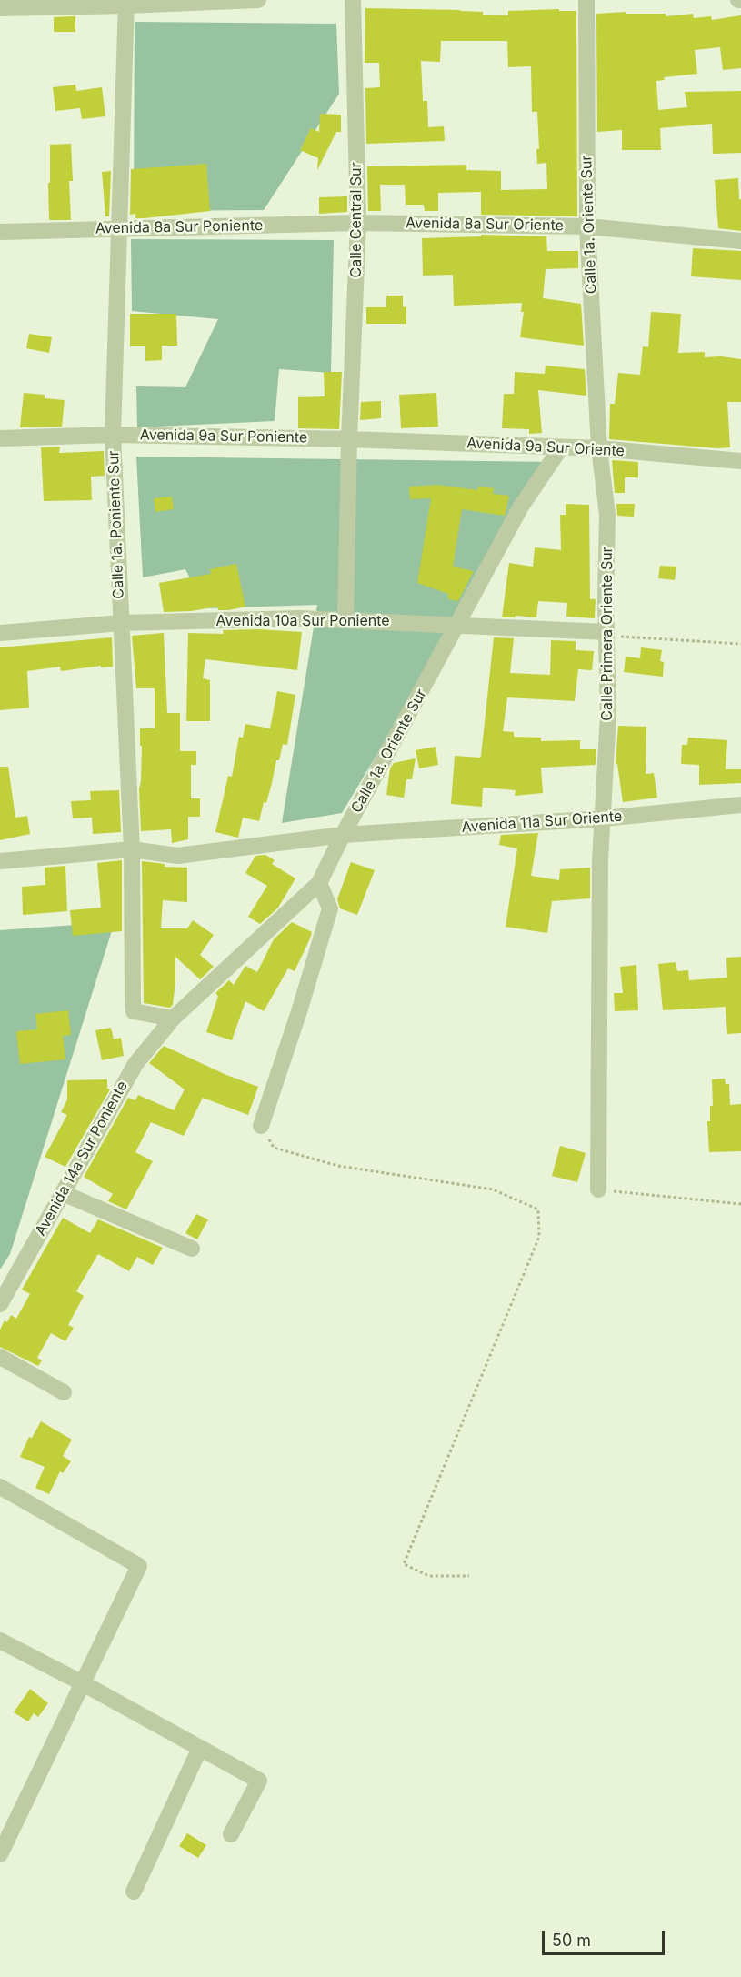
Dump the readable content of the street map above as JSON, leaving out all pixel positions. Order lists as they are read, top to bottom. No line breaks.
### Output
{"streets":{"street":["Calle Central Sur","Avenida 8a Sur Oriente","Calle 1a. Oriente Sur","Avenida 8a Sur Poniente","Avenida 9a Sur Poniente","Avenida 9a Sur Oriente","Calle 1a. Poniente Sur","Avenida 10a Sur Poniente","Calle Primera Oriente Sur","Avenida 11a Sur Oriente","Avenida 14a Sur Poniente"]},"crossings":[["Calle Central Sur","Avenida 8a Sur Oriente"],["Calle Central Sur","Avenida 8a Sur Poniente"],["Calle Central Sur","Avenida 9a Sur Poniente"],["Calle Central Sur","Avenida 9a Sur Oriente"],["Calle Central Sur","Avenida 10a Sur Poniente"],["Avenida 8a Sur Oriente","Calle 1a. Oriente Sur"],["Avenida 8a Sur Oriente","Avenida 8a Sur Poniente"],["Calle 1a. Oriente Sur","Avenida 9a Sur Oriente"],["Calle 1a. Oriente Sur","Calle 1a. Poniente Sur"],["Calle 1a. Oriente Sur","Avenida 10a Sur Poniente"],["Calle 1a. Oriente Sur","Calle Primera Oriente Sur"],["Calle 1a. Oriente Sur","Avenida 11a Sur Oriente"],["Calle 1a. Oriente Sur","Avenida 14a Sur Poniente"],["Avenida 8a Sur Poniente","Calle 1a. Poniente Sur"],["Avenida 9a Sur Poniente","Avenida 9a Sur Oriente"],["Avenida 9a Sur Poniente","Calle 1a. Poniente Sur"],["Avenida 9a Sur Oriente","Calle Primera Oriente Sur"],["Calle 1a. Poniente Sur","Avenida 10a Sur Poniente"],["Calle 1a. Poniente Sur","Avenida 11a Sur Oriente"],["Calle 1a. Poniente Sur","Avenida 14a Sur Poniente"],["Avenida 10a Sur Poniente","Calle Primera Oriente Sur"],["Calle Primera Oriente Sur","Avenida 11a Sur Oriente"]],"scale_bar":"50 m"}
